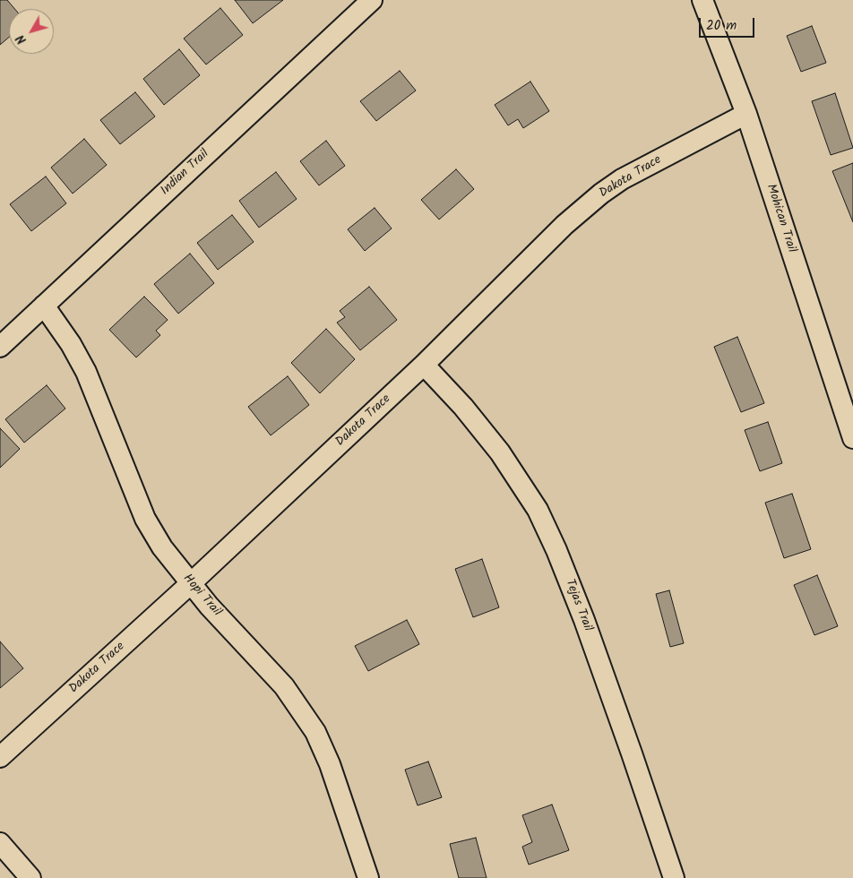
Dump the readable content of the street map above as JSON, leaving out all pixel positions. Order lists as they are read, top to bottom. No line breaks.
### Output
{"streets":{"street":["Indian Trail","Dakota Trace","Mohican Trail","Hopi Trail","Tejas Trail"]},"crossings":[["Indian Trail","Hopi Trail"],["Dakota Trace","Mohican Trail"],["Dakota Trace","Hopi Trail"],["Dakota Trace","Tejas Trail"]],"scale_bar":"20 m","north":"bottom left"}
